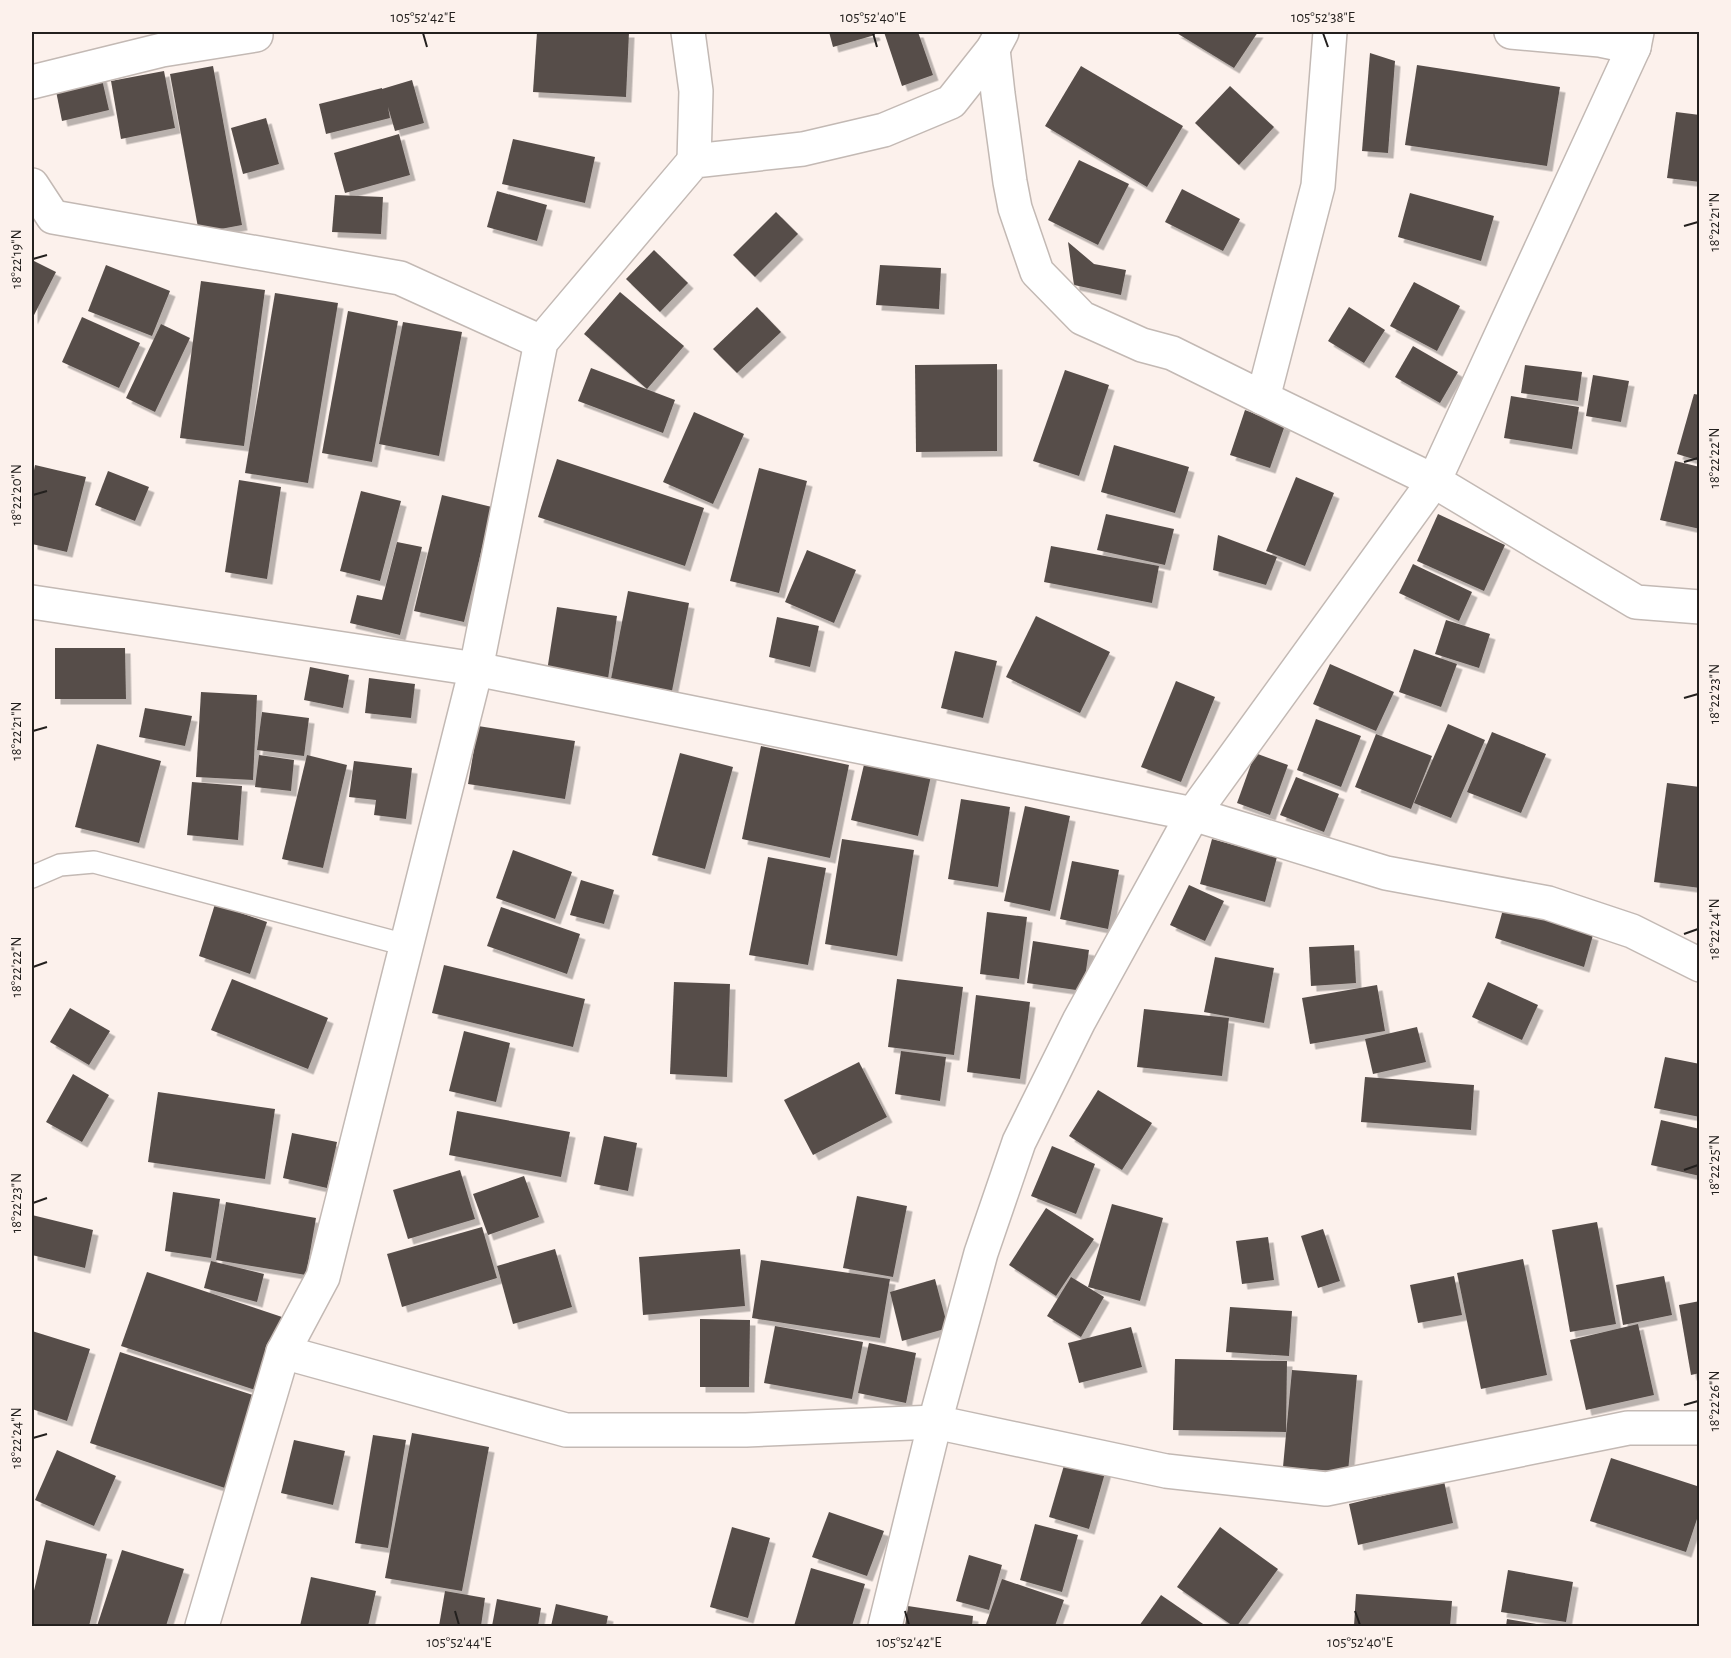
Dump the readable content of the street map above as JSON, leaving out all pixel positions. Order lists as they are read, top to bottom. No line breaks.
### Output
{"coordinates":["105°52'42\"E","105°52'40\"E","105°52'38\"E","18°22'21\"N","18°22'19\"N","18°22'22\"N","18°22'20\"N","18°22'23\"N","18°22'24\"N","18°22'25\"N","18°22'26\"N","105°52'44\"E"]}
